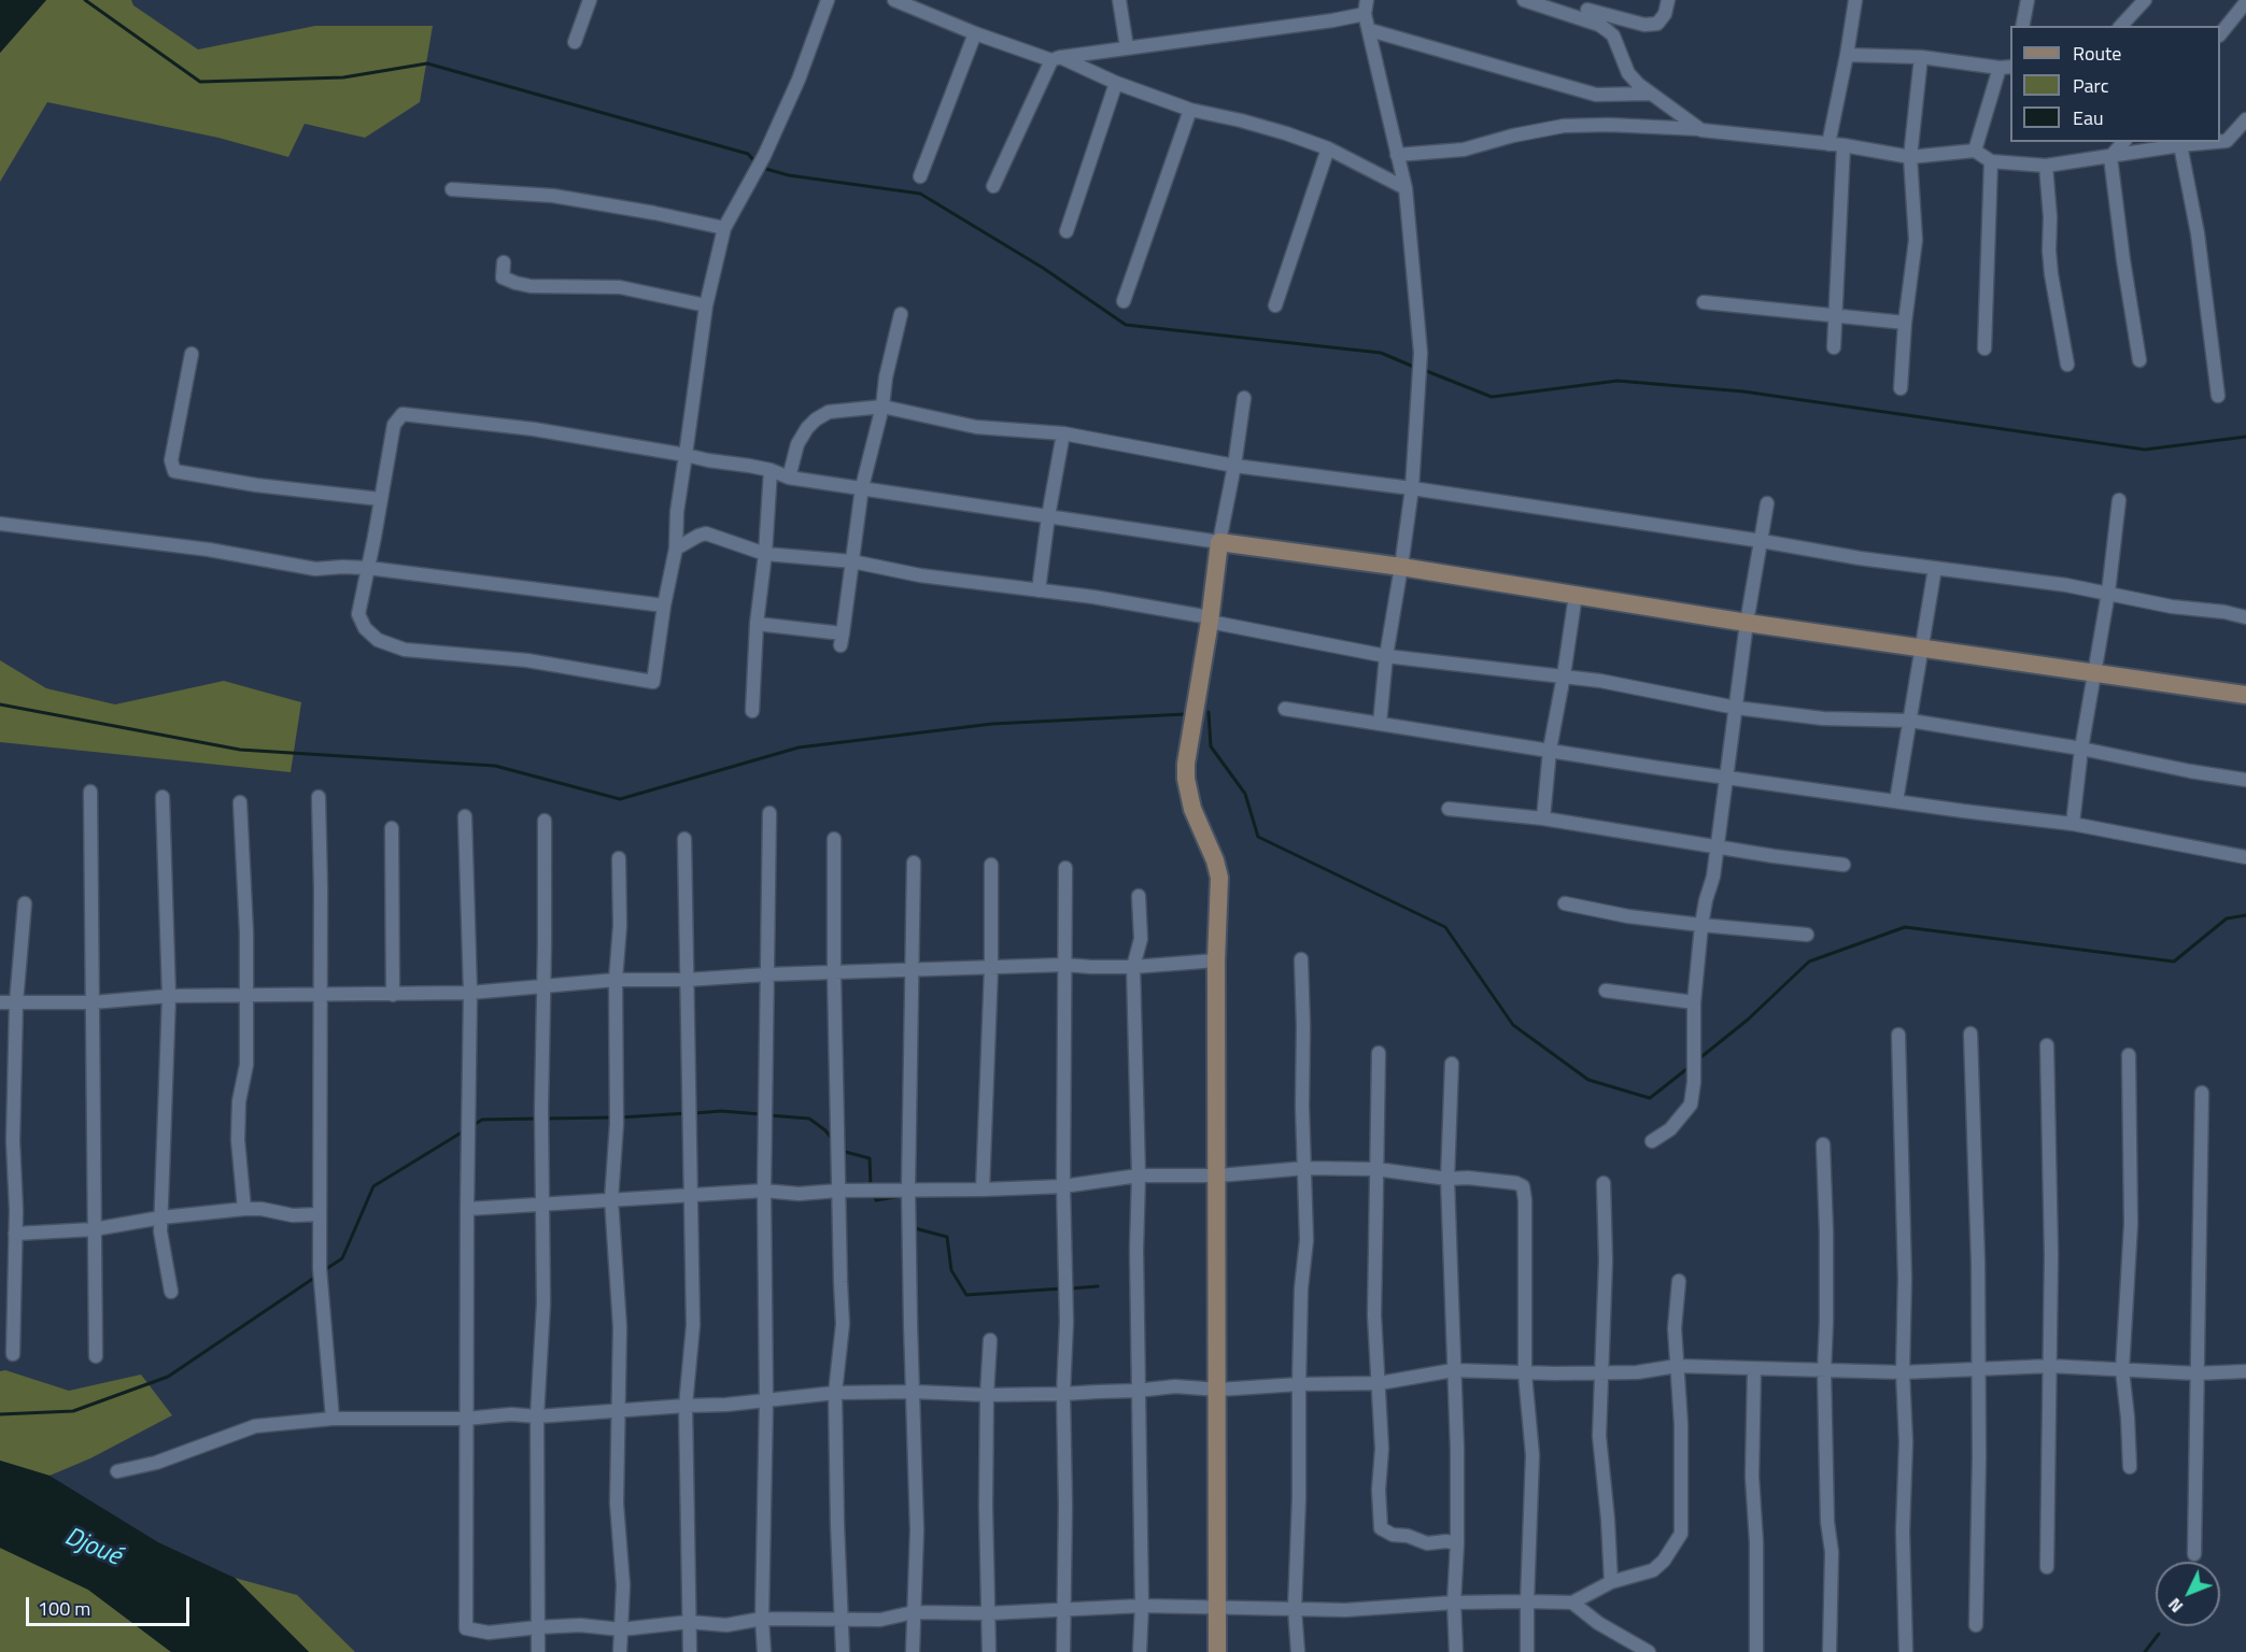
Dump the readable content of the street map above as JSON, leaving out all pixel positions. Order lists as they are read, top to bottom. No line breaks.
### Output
{"water":["Djoué"],"legend":["Route","Parc","Eau"],"scale_bar":"100 m","north":"bottom left"}
